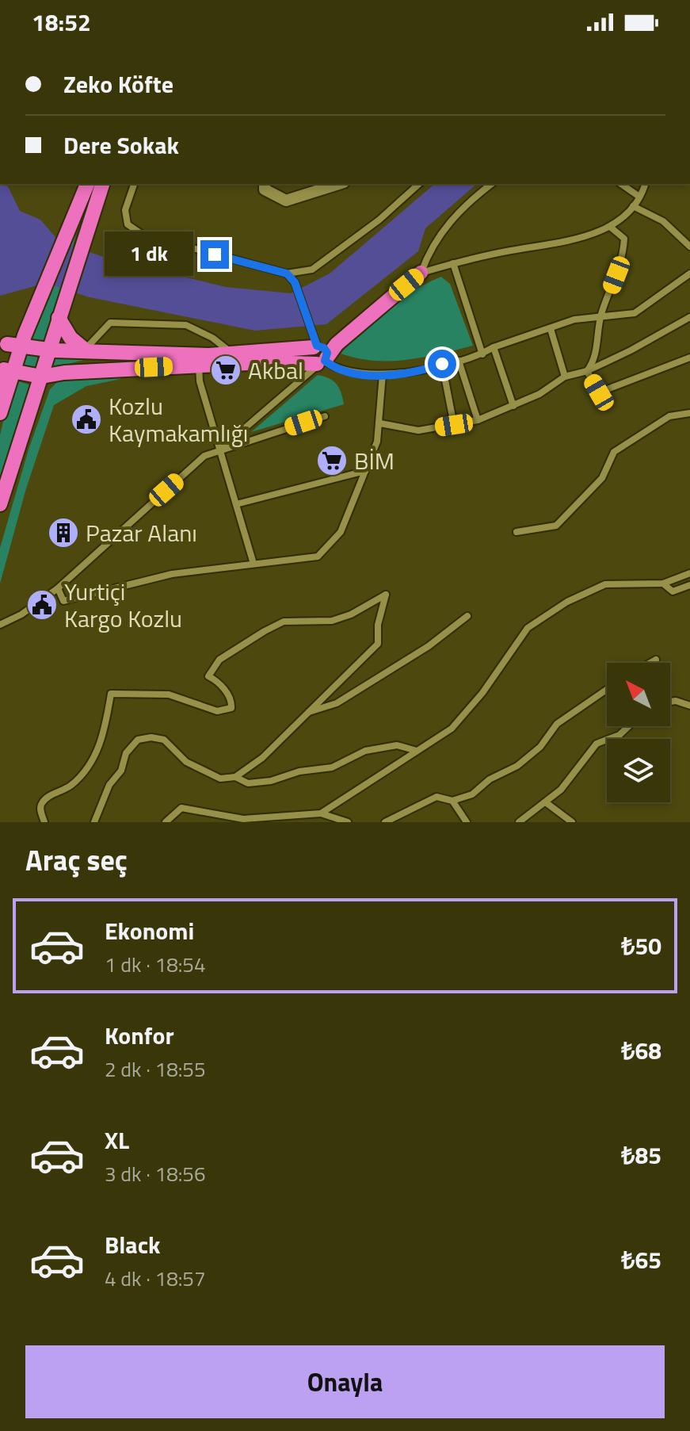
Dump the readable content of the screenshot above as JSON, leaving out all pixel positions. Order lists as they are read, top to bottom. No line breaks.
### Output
{"places":{"supermarket":["Akbal","BİM"],"public building":["Kozlu Kaymakamlığı","Yurtiçi Kargo Kozlu"],"building":["Pazar Alanı"]},"north":"top left","page":{"status":"18:52","banner":["Zeko Köfte","Dere Sokak"],"bubble":"1 dk","heading":"Araç seç","list":[{"name":"Ekonomi","note":"1 dk · 18:54","value":"₺50"},{"name":"Konfor","note":"2 dk · 18:55","value":"₺68"},{"name":"XL","note":"3 dk · 18:56","value":"₺85"},{"name":"Black","note":"4 dk · 18:57","value":"₺65"}],"buttons":"Onayla"}}
